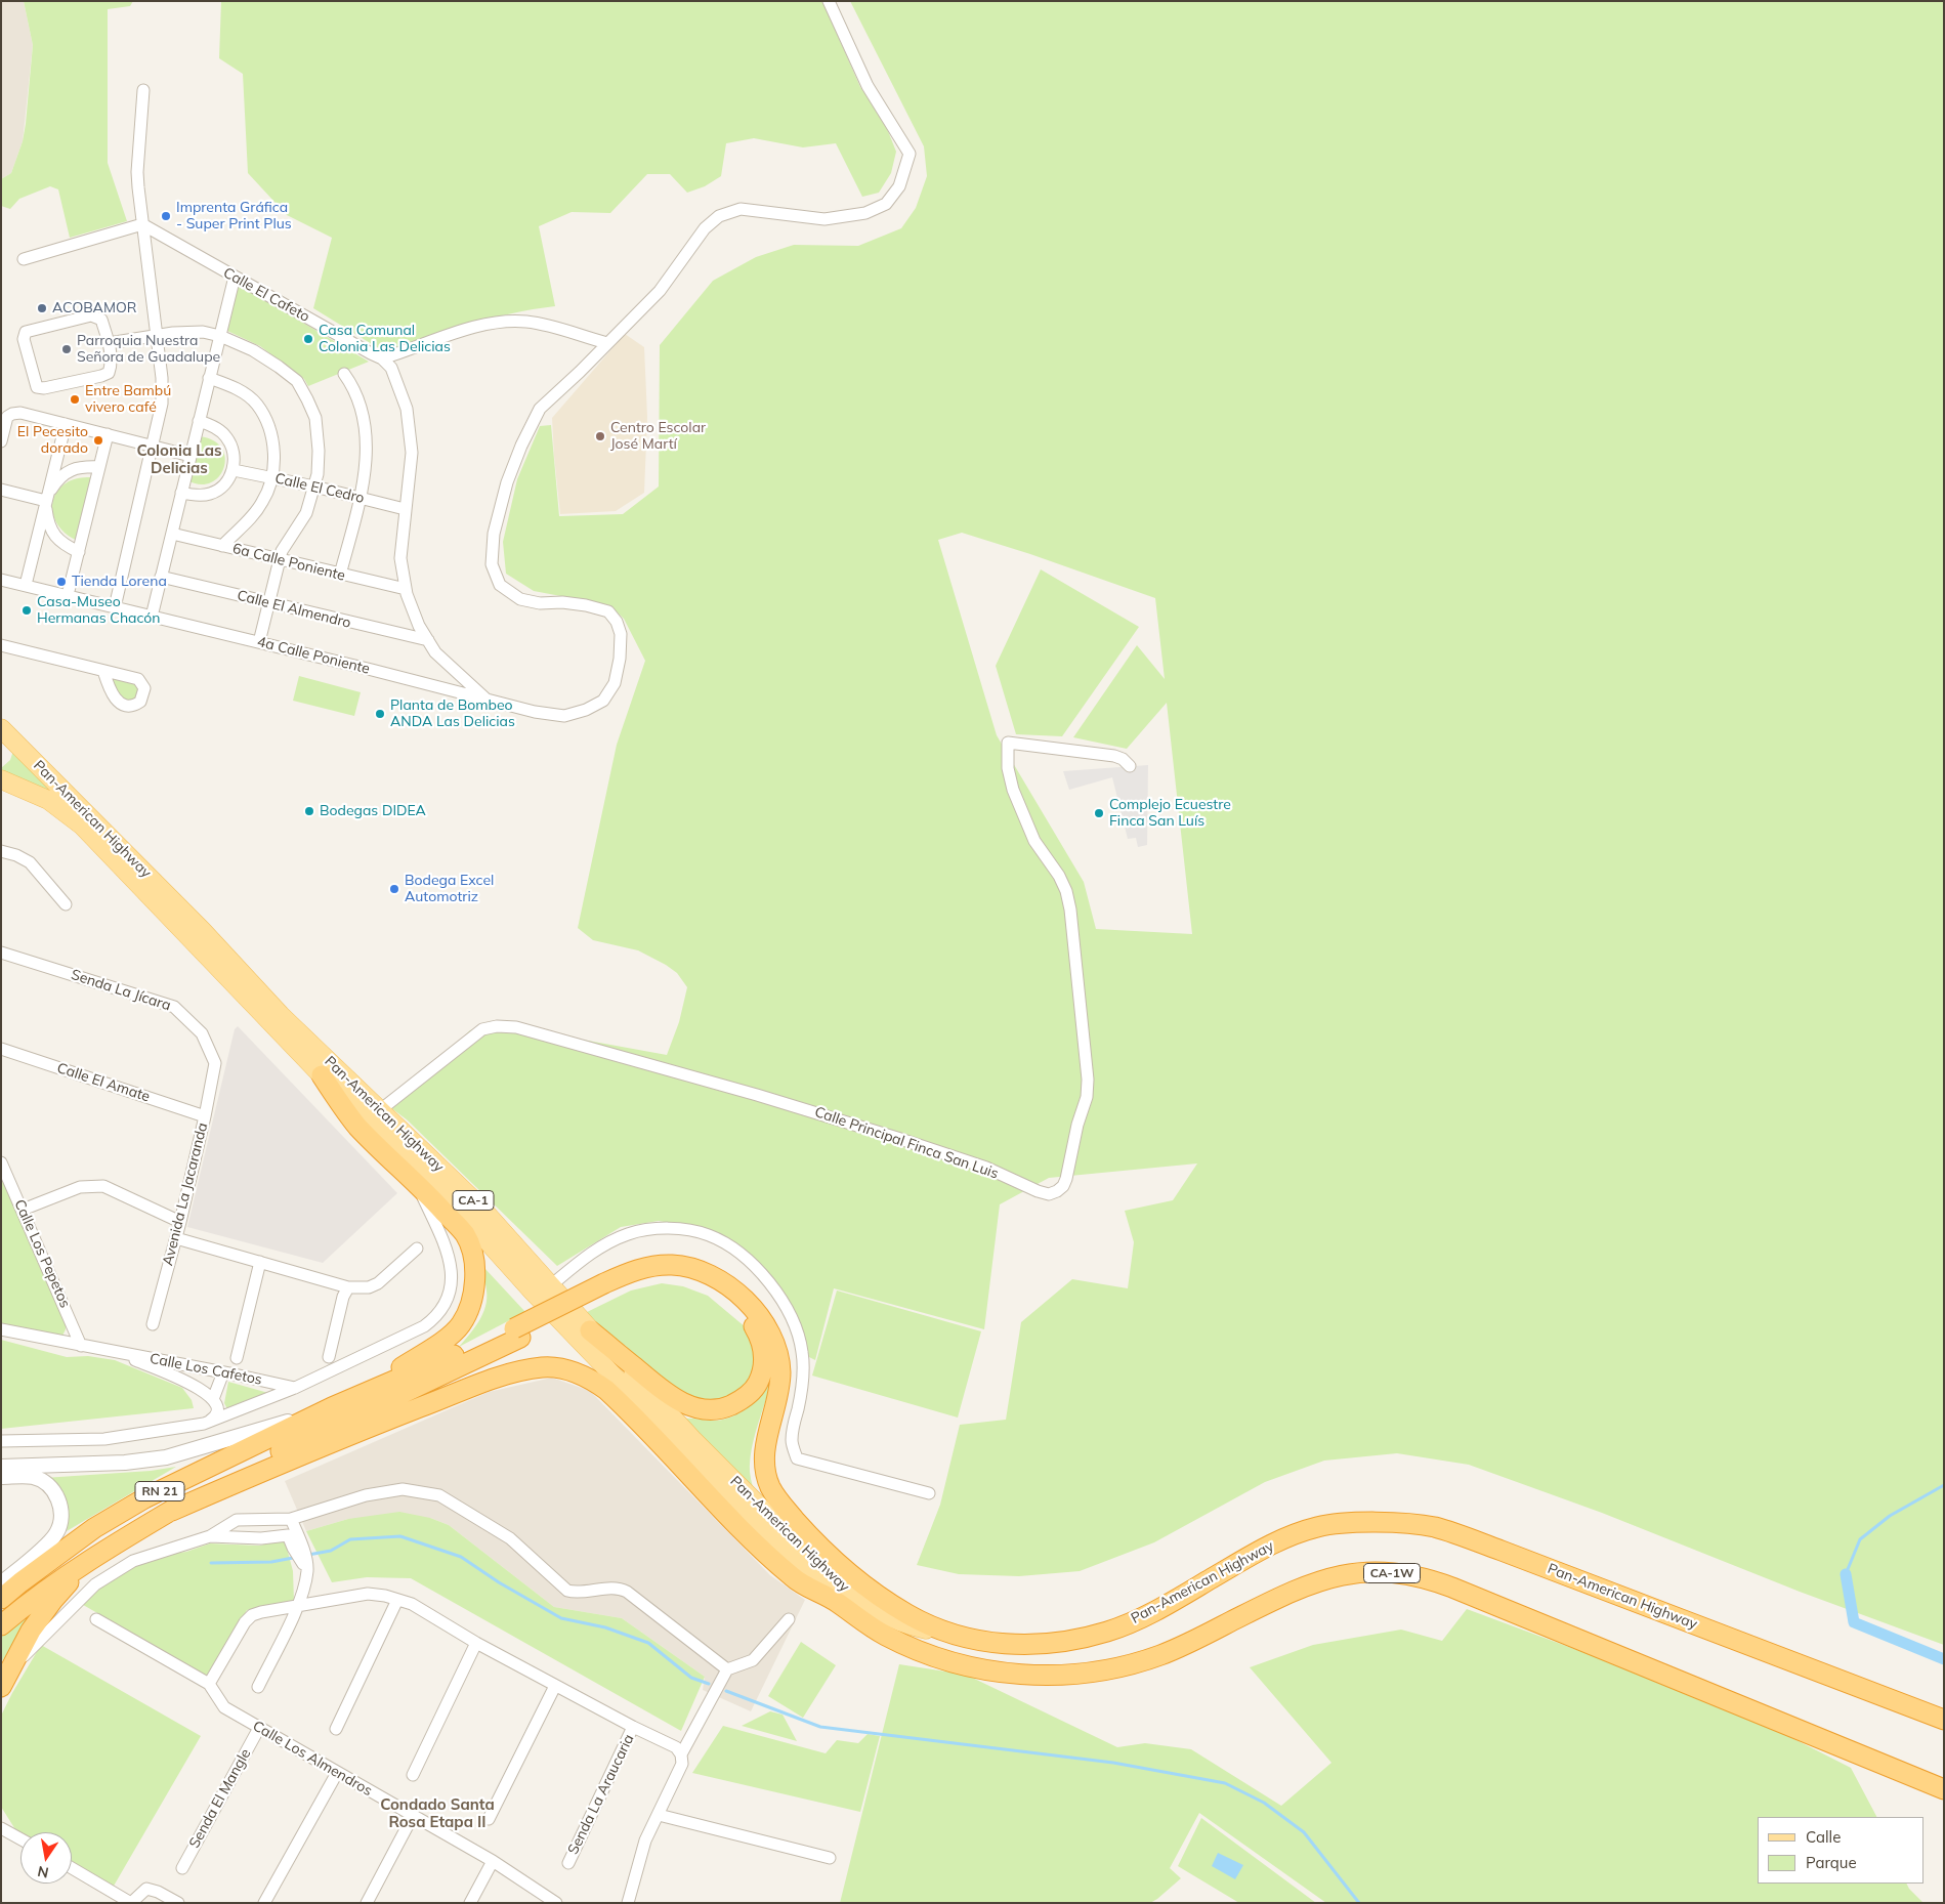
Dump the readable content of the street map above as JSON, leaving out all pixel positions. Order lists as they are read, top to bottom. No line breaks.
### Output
{"streets":{"highway":["Pan-American Highway","RN 21","CA-1W"],"main road":["CA-1"],"street":["Calle El Cafeto","Calle El Cedro","6a Calle Poniente","Calle El Almendro","4a Calle Poniente","Senda La Jícara","Calle El Amate","Calle Principal Finca San Luis","Avenida La Jacaranda","Calle Los Pepetos","Calle Los Cafetos","Calle Los Almendros","Senda La Araucaria","Senda El Mangle"]},"crossings":[["Calle El Cafeto","Calle El Cedro"],["Calle El Cafeto","6a Calle Poniente"],["Calle El Cafeto","Calle El Almendro"],["Calle El Cafeto","4a Calle Poniente"],["Pan-American Highway","Calle Principal Finca San Luis"],["Senda La Jícara","Avenida La Jacaranda"],["Calle El Amate","Avenida La Jacaranda"],["Calle Los Pepetos","Calle Los Cafetos"],["Calle Los Almendros","Senda El Mangle"]],"districts":["Colonia Las Delicias","Condado Santa Rosa Etapa II"],"places":["Imprenta Gráfica - Super Print Plus","ACOBAMOR","Casa Comunal Colonia Las Delicias","Parroquia Nuestra Señora de Guadalupe","Entre Bambú vivero café","Centro Escolar José Martí","El Pecesito dorado","Tienda Lorena","Casa-Museo Hermanas Chacón","Planta de Bombeo ANDA Las Delicias","Bodegas DIDEA","Complejo Ecuestre Finca San Luís","Bodega Excel Automotriz"],"legend":["Calle","Parque"],"north":"bottom"}
